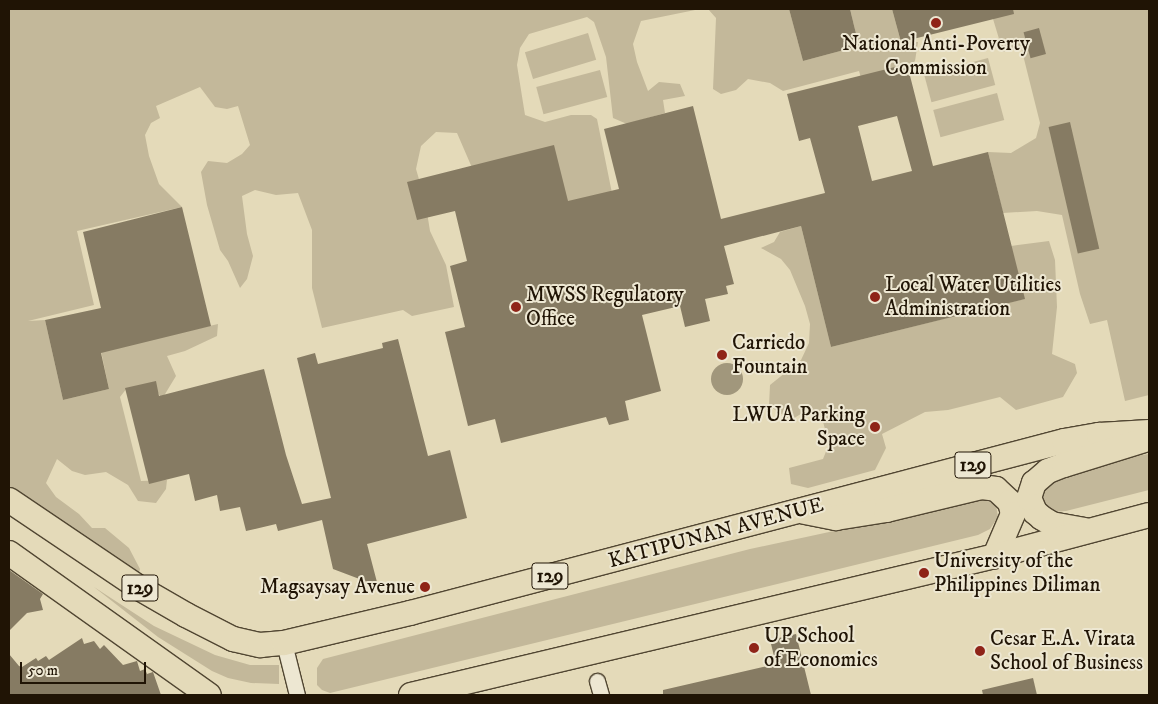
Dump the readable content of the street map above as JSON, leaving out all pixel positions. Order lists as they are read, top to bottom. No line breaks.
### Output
{"streets":{"main road":["129","KATIPUNAN AVENUE"]},"crossings":[["129","KATIPUNAN AVENUE"]],"places":["National Anti-Poverty Commission","Local Water Utilities Administration","MWSS Regulatory Office","Carriedo Fountain","LWUA Parking Space","University of the Philippines Diliman","Magsaysay Avenue","UP School of Economics","Cesar E.A. Virata School of Business"],"scale_bar":"50 m"}
